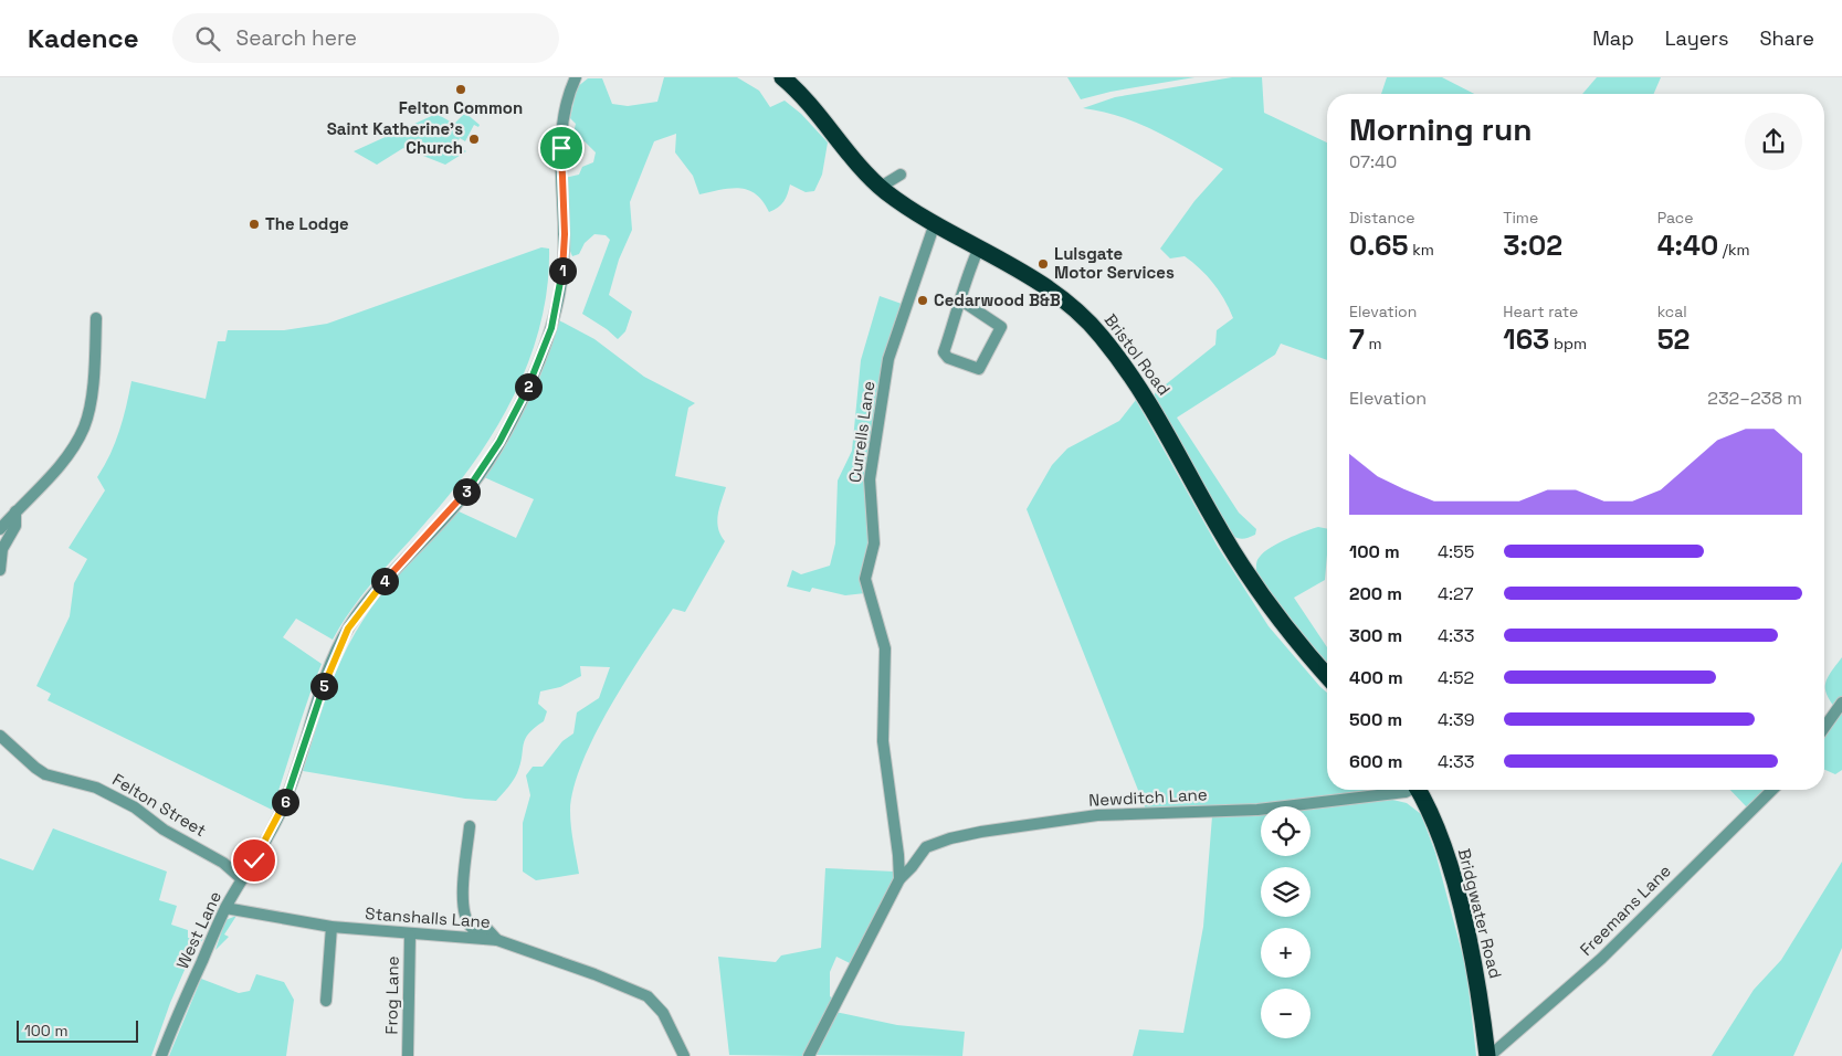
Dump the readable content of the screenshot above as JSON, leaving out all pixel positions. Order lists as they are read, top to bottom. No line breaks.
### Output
{"streets":{"highway":["Bristol Road","Bridgwater Road"],"street":["Currells Lane","Newditch Lane","Felton Street","Freemans Lane","Stanshalls Lane","West Lane","Frog Lane"]},"crossings":[["Bristol Road","Currells Lane"],["Currells Lane","Newditch Lane"],["Felton Street","West Lane"],["Freemans Lane","Bridgwater Road"],["Stanshalls Lane","West Lane"],["Stanshalls Lane","Frog Lane"]],"places":["Felton Common","Saint Katherine's Church","The Lodge","Lulsgate Motor Services","Cedarwood B&B"],"scale_bar":"100 m","page":{"header":"Kadence","search":"Search here","nav":["Map","Layers","Share"],"heading":["Morning run","07:40"],"stats":[["Distance","0.65 km"],["Time","3:02"],["Pace","4:40 /km"],["Elevation","7 m"],["Heart rate","163 bpm"],["kcal","52"]],"pins":["1","2","3","4","5","6"],"chart":["Elevation","232–238 m"],"list":[{"name":"100 m","note":"4:55"},{"name":"200 m","note":"4:27"},{"name":"300 m","note":"4:33"},{"name":"400 m","note":"4:52"},{"name":"500 m","note":"4:39"},{"name":"600 m","note":"4:33"}],"map_buttons":["+","−"],"scale":"100 m"}}
